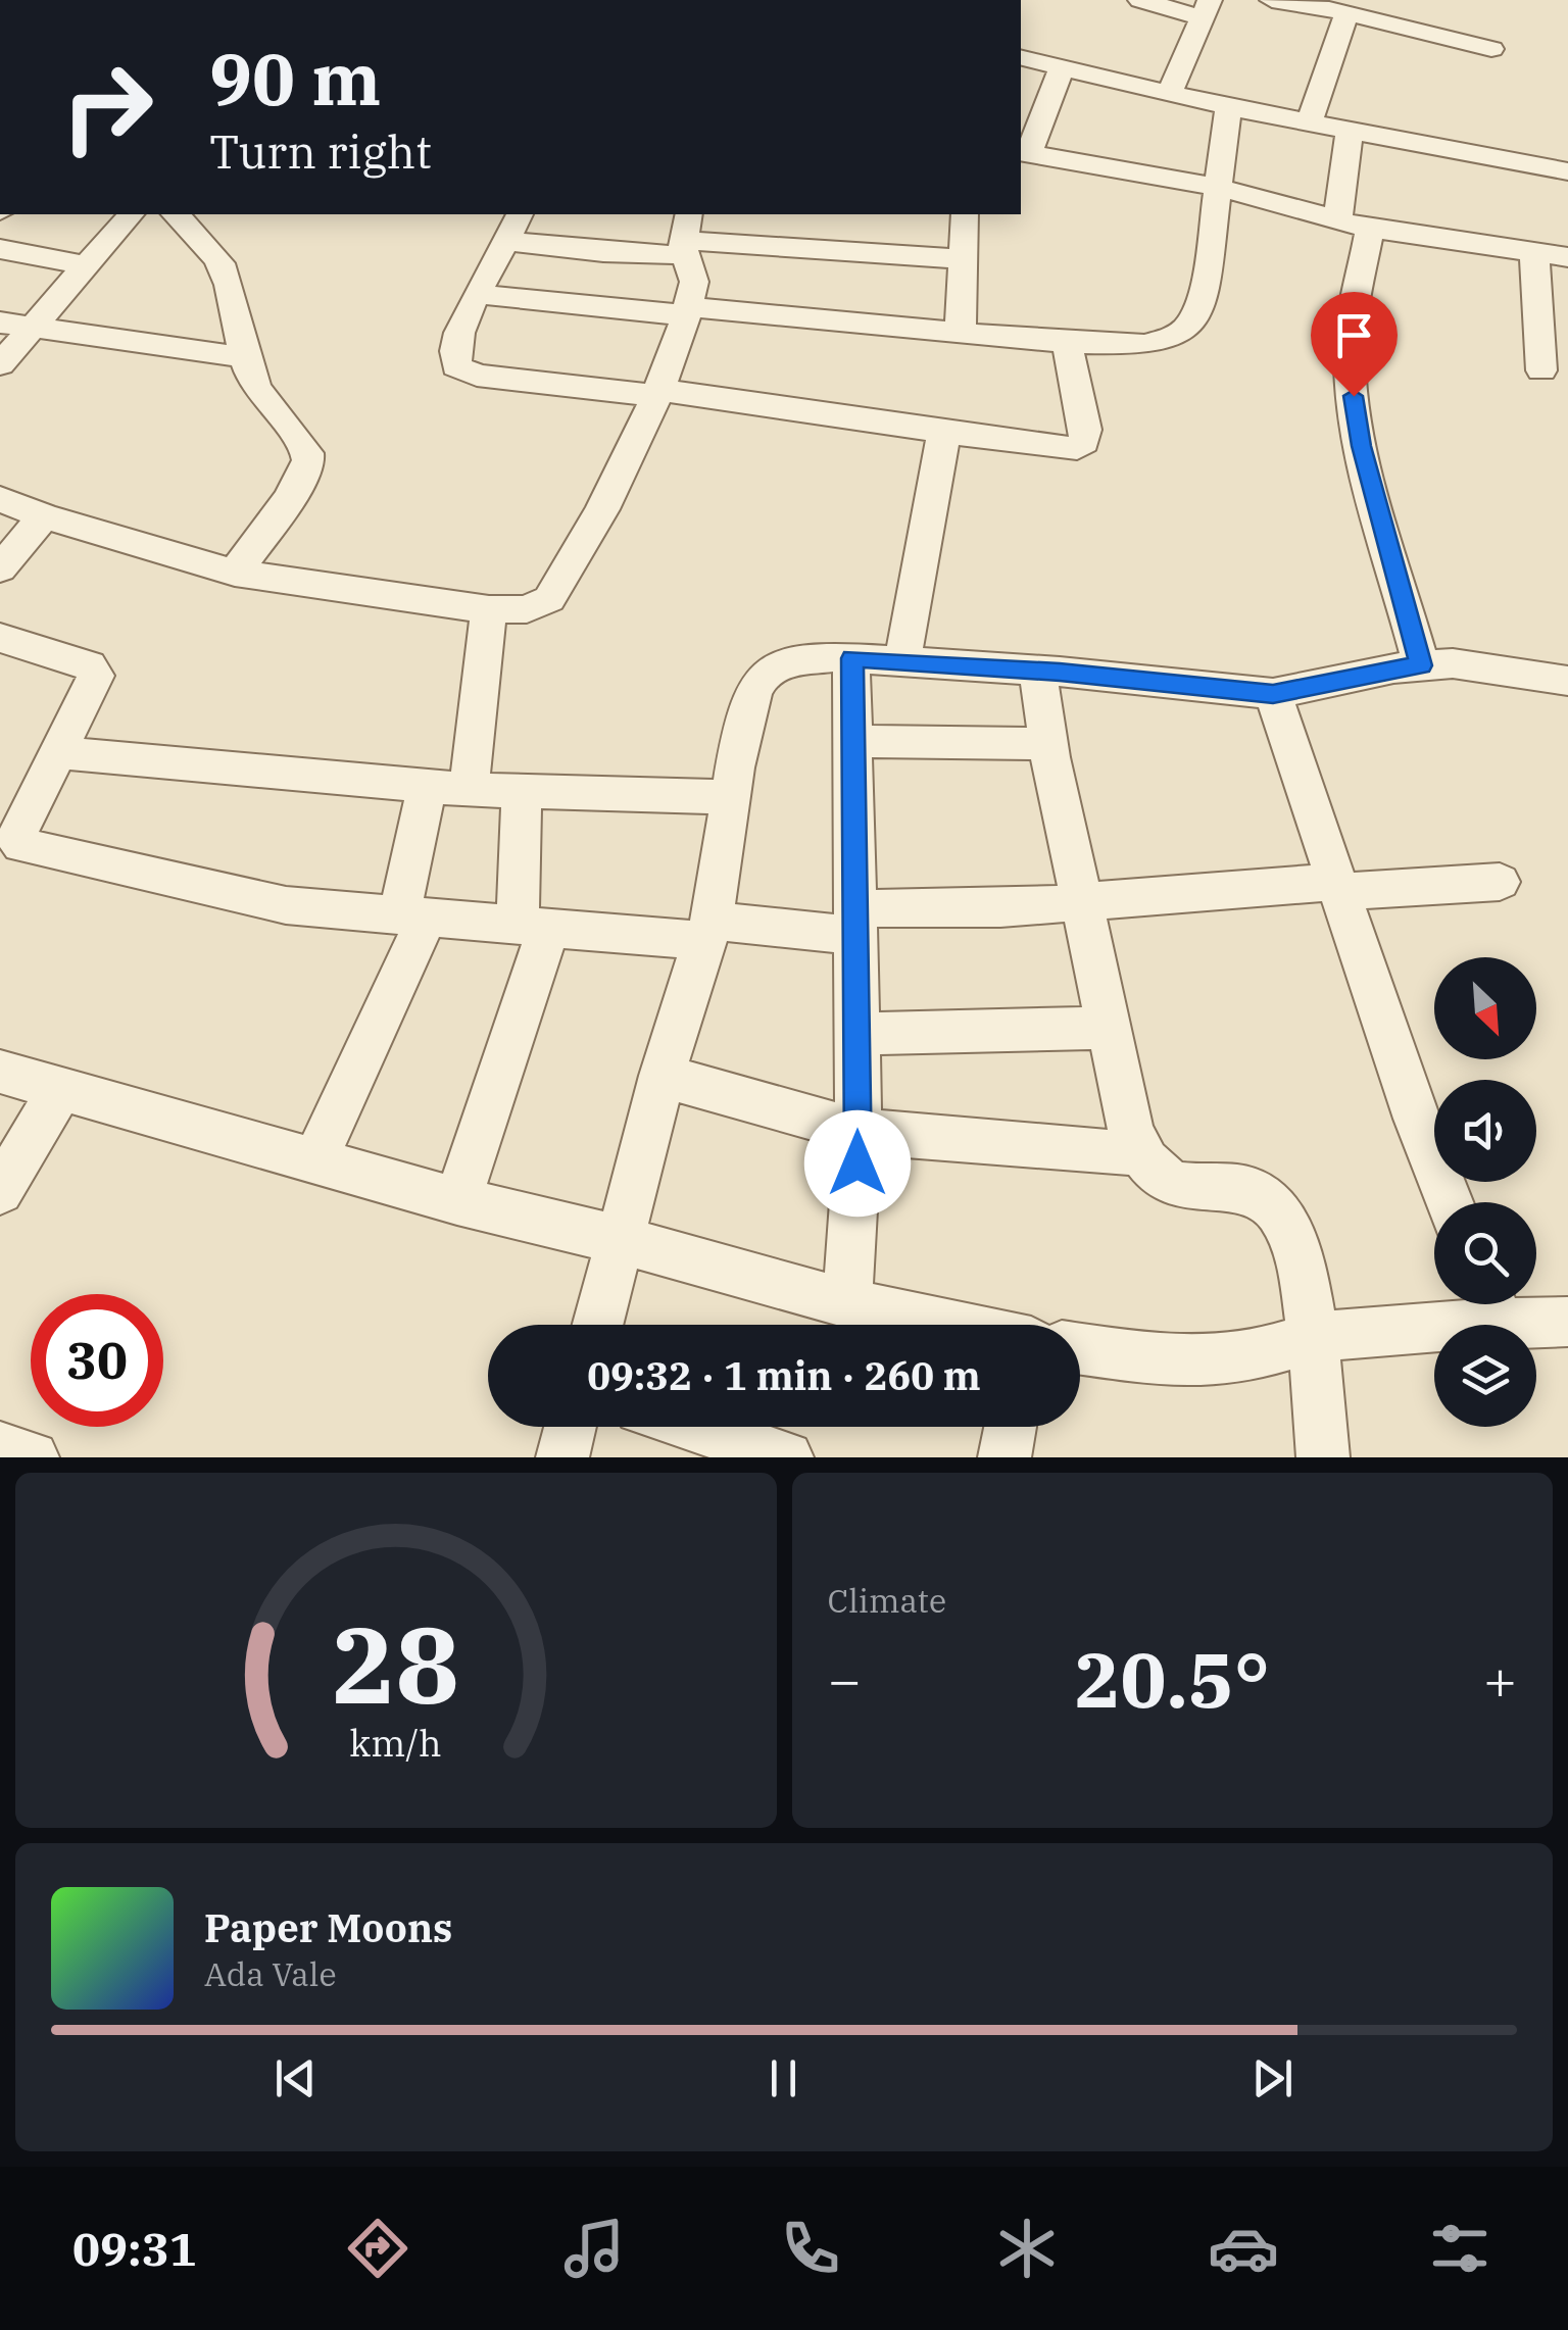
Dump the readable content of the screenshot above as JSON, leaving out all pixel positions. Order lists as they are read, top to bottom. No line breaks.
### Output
{"north":"bottom right","page":{"turn":["90 m","Turn right"],"limit":"30","trip":"09:32 · 1 min · 260 m","tile":"Climate","heat":["−","20.5°","+"],"song":["Paper Moons","Ada Vale"],"tabs":"09:31","gauge":["28","km/h"]}}
